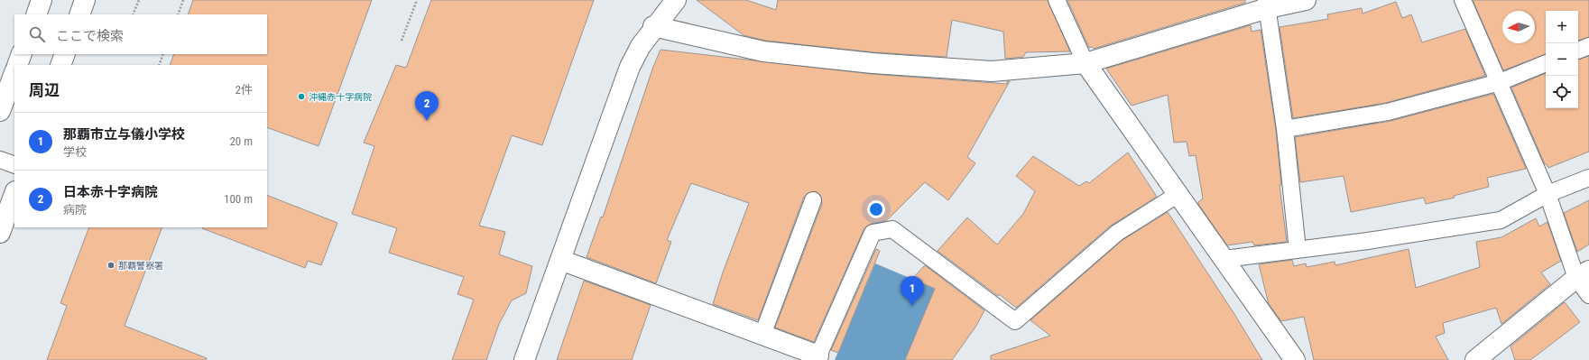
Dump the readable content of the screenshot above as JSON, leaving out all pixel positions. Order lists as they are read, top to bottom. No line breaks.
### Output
{"places":["沖縄赤十字病院","那覇警察署"],"north":"left","page":{"map_buttons":["+","−"],"search":"ここで検索","heading":["周辺","2件"],"pins":["2","1"],"list":[{"mark":"1","name":"那覇市立与儀小学校","note":"学校","value":"20 m"},{"mark":"2","name":"日本赤十字病院","note":"病院","value":"100 m"}]}}
